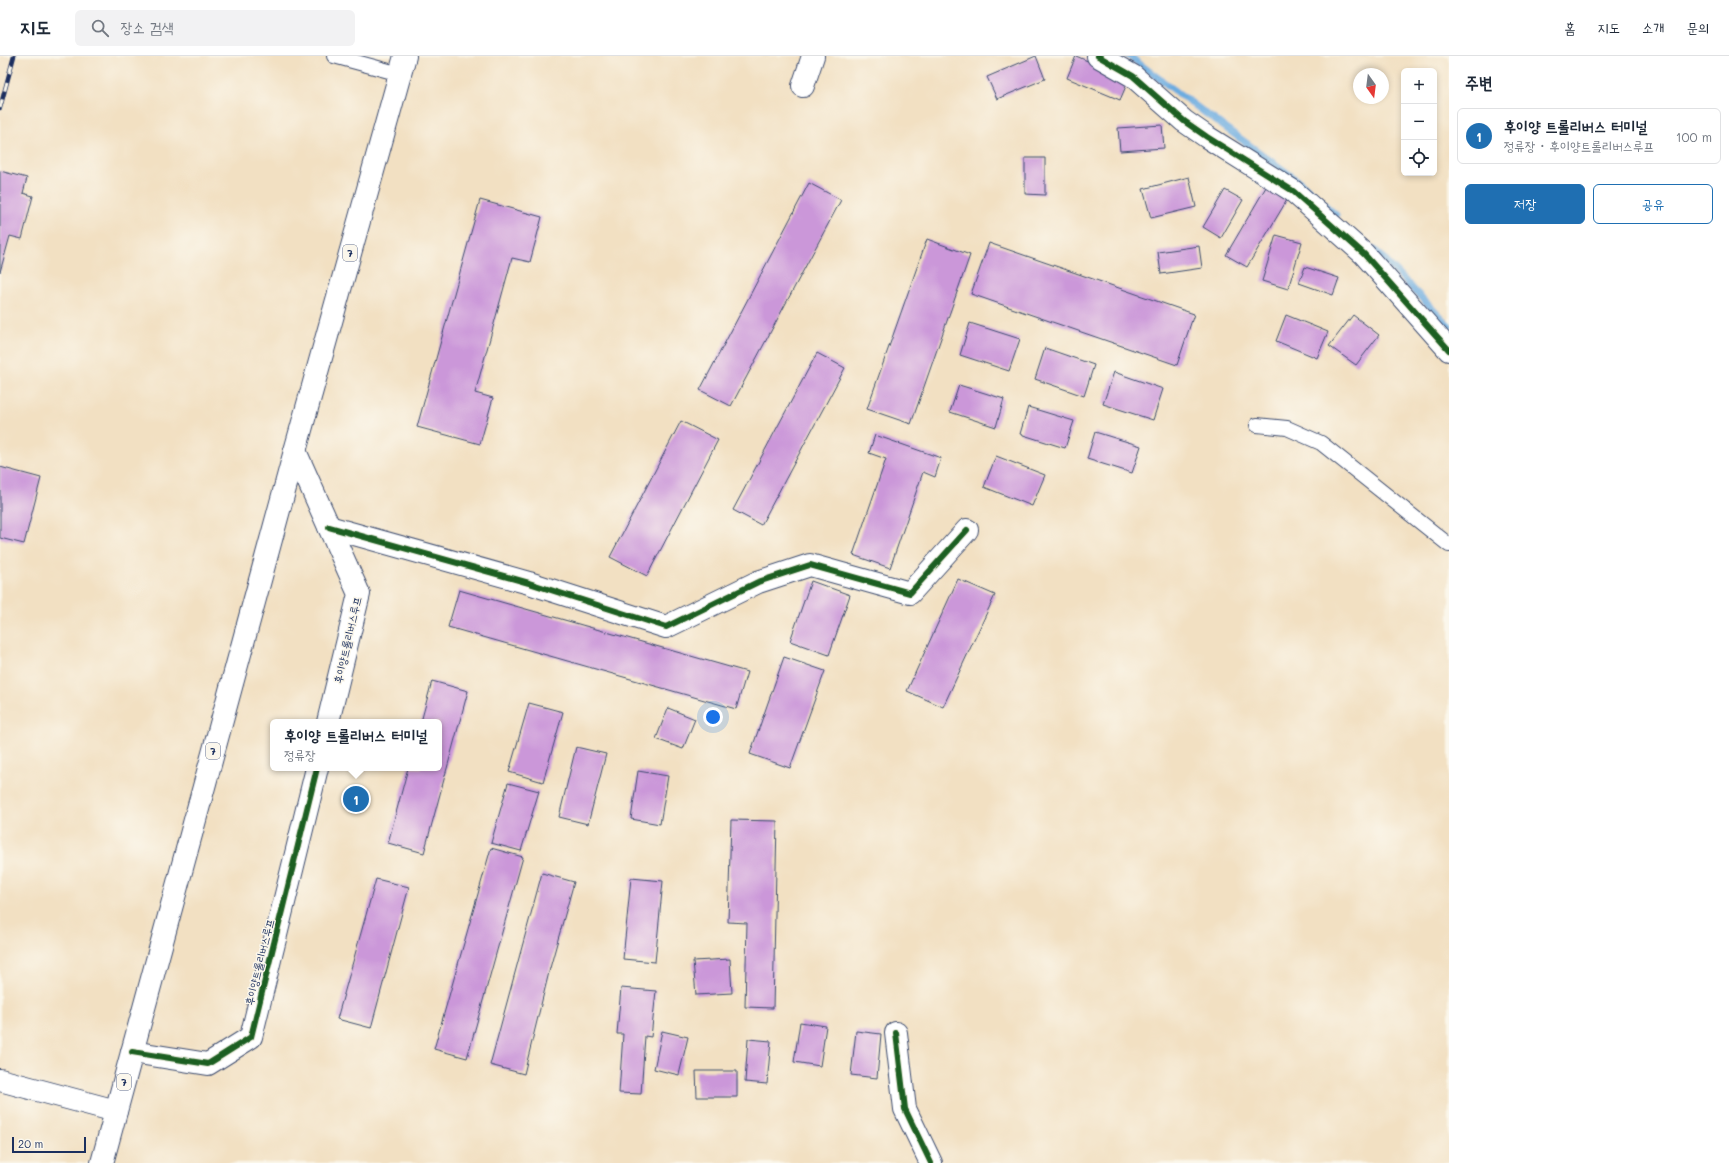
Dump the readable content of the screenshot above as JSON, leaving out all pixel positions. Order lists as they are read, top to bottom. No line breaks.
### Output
{"streets":{"main road":["7","후이양트롤리버스루프"]},"crossings":[["7","후이양트롤리버스루프"]],"scale_bar":"20 m","north":"bottom","page":{"header":"지도","search":"장소 검색","nav":["홈","지도","소개","문의"],"heading":"주변","map_buttons":["+","−"],"list":[{"mark":"1","name":"후이양 트롤리버스 터미널","note":"정류장 · 후이양트롤리버스루프","value":"100 m"}],"buttons":["저장","공유"],"popup":["후이양 트롤리버스 터미널","정류장"],"pins":"1","scale":"20 m"}}
